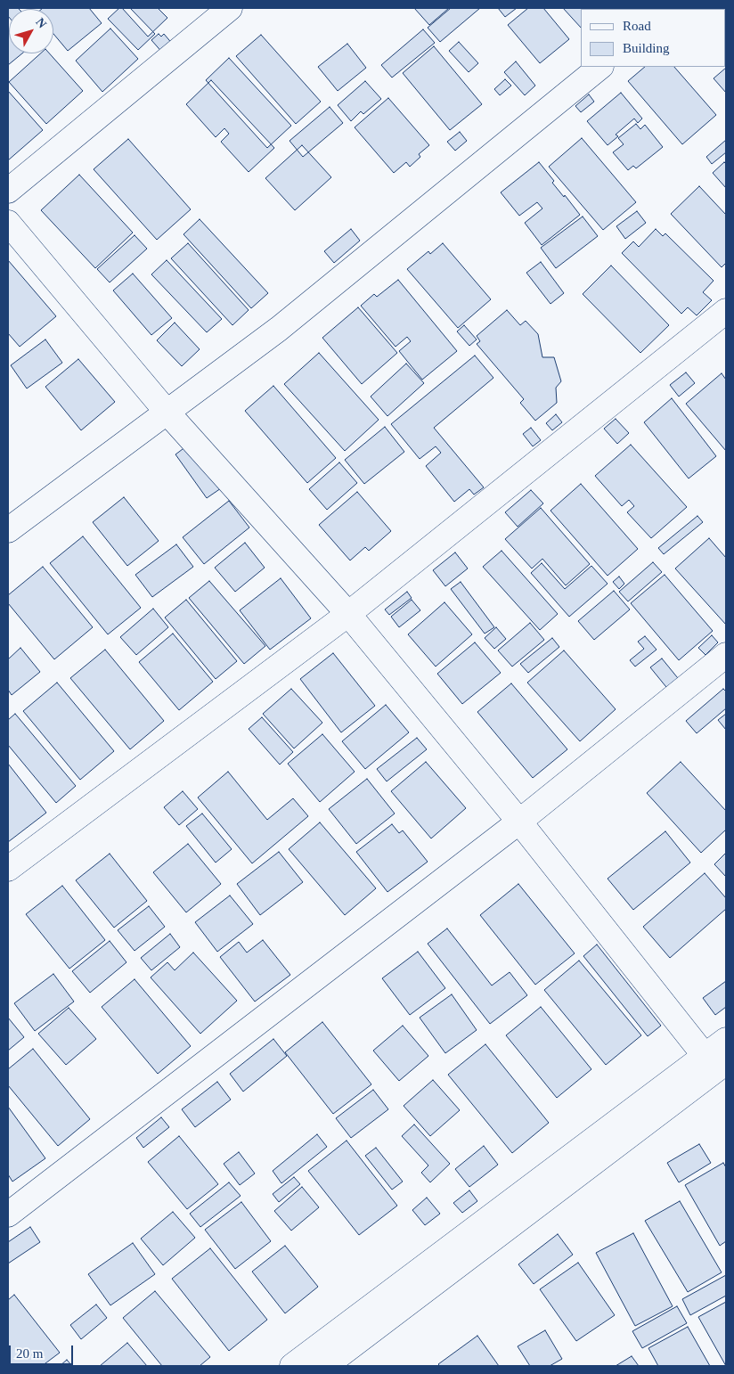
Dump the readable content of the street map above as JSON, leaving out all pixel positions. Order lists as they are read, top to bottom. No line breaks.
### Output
{"legend":["Road","Building"],"scale_bar":"20 m","north":"top right"}
